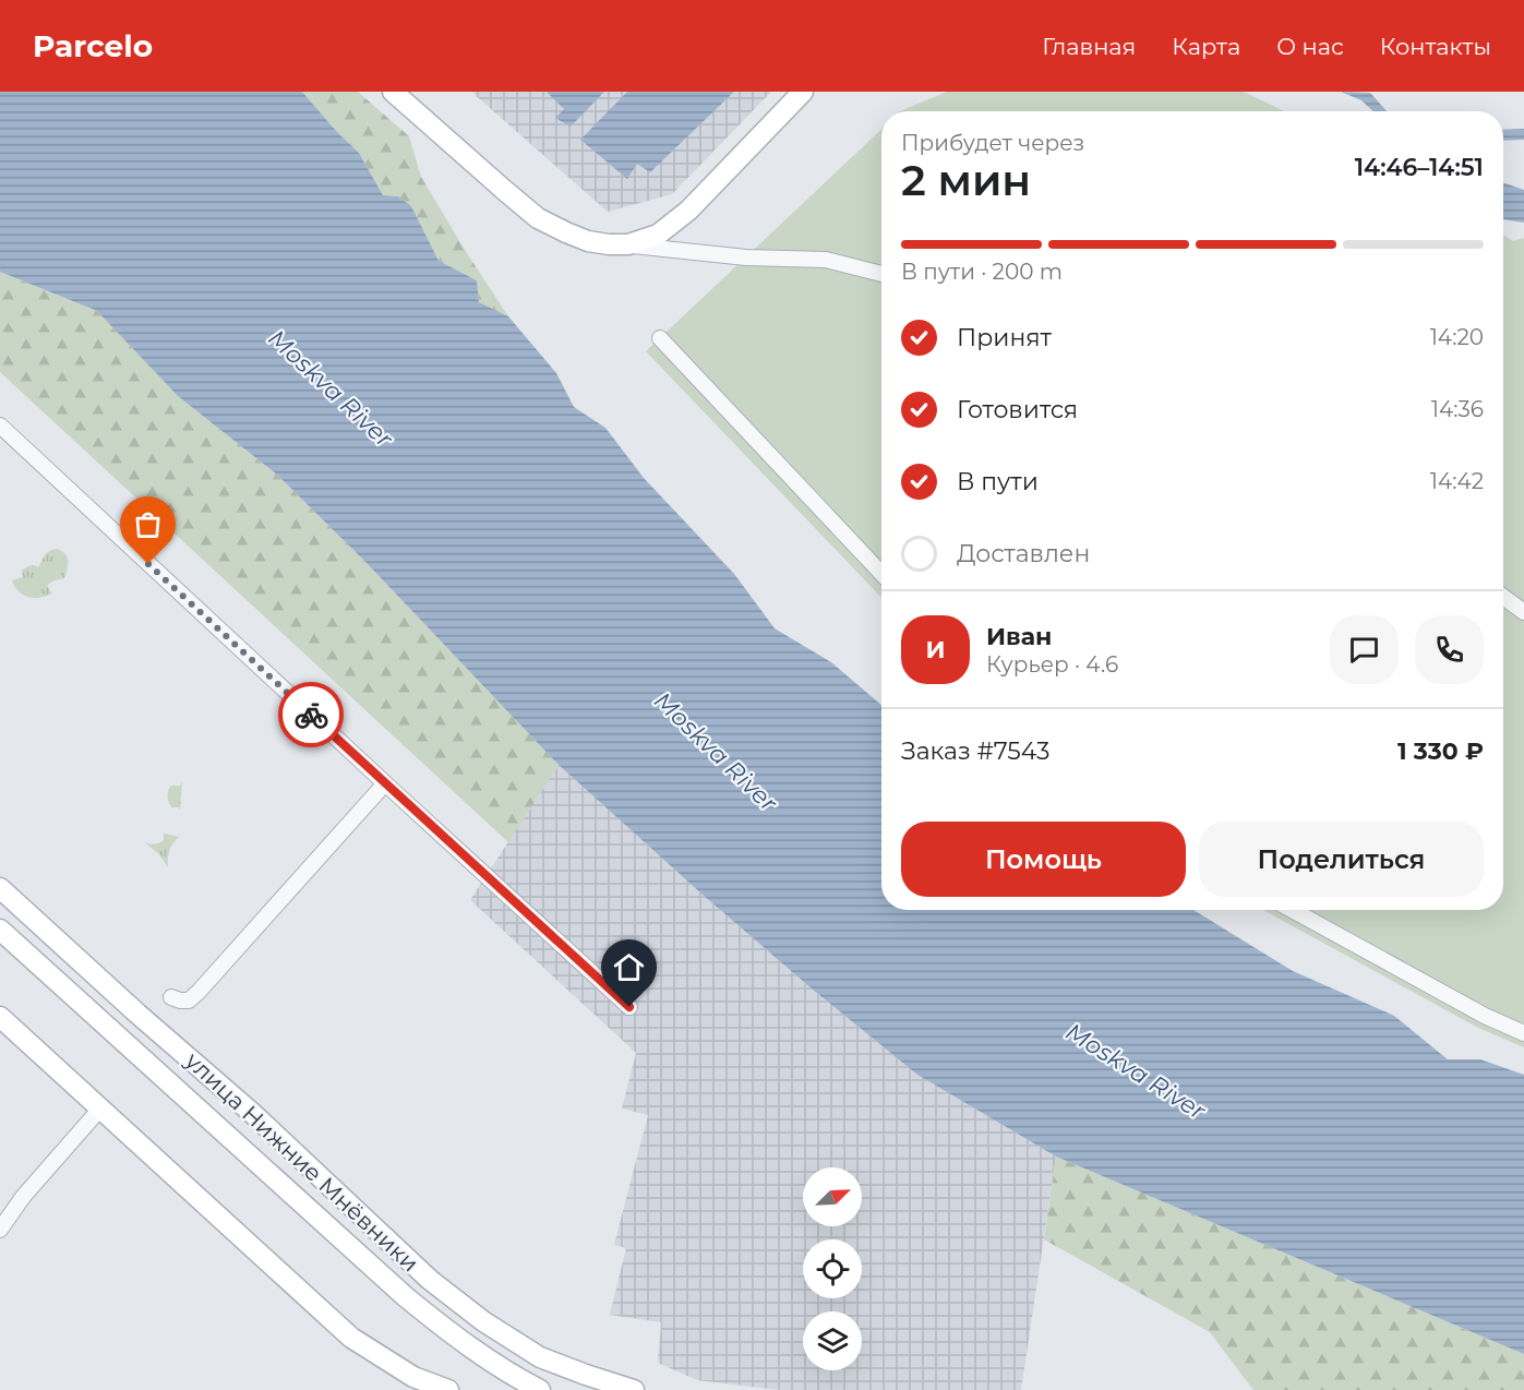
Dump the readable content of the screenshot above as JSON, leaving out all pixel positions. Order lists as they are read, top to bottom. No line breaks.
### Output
{"streets":{"main road":["улица Нижние Мнёвники"]},"water":["Moskva River"],"north":"top right","page":{"header":"Parcelo","nav":["Главная","Карта","О нас","Контакты"],"heading":["2 мин","Прибудет через","14:46–14:51"],"panel":["Иван","Курьер · 4.6","Заказ #7543","1 330 ₽"],"bar":"В пути · 200 m","list":[["Принят","14:20"],["Готовится","14:36"],["В пути","14:42"],"Доставлен"],"round":"И","buttons":["Помощь","Поделиться"]}}
